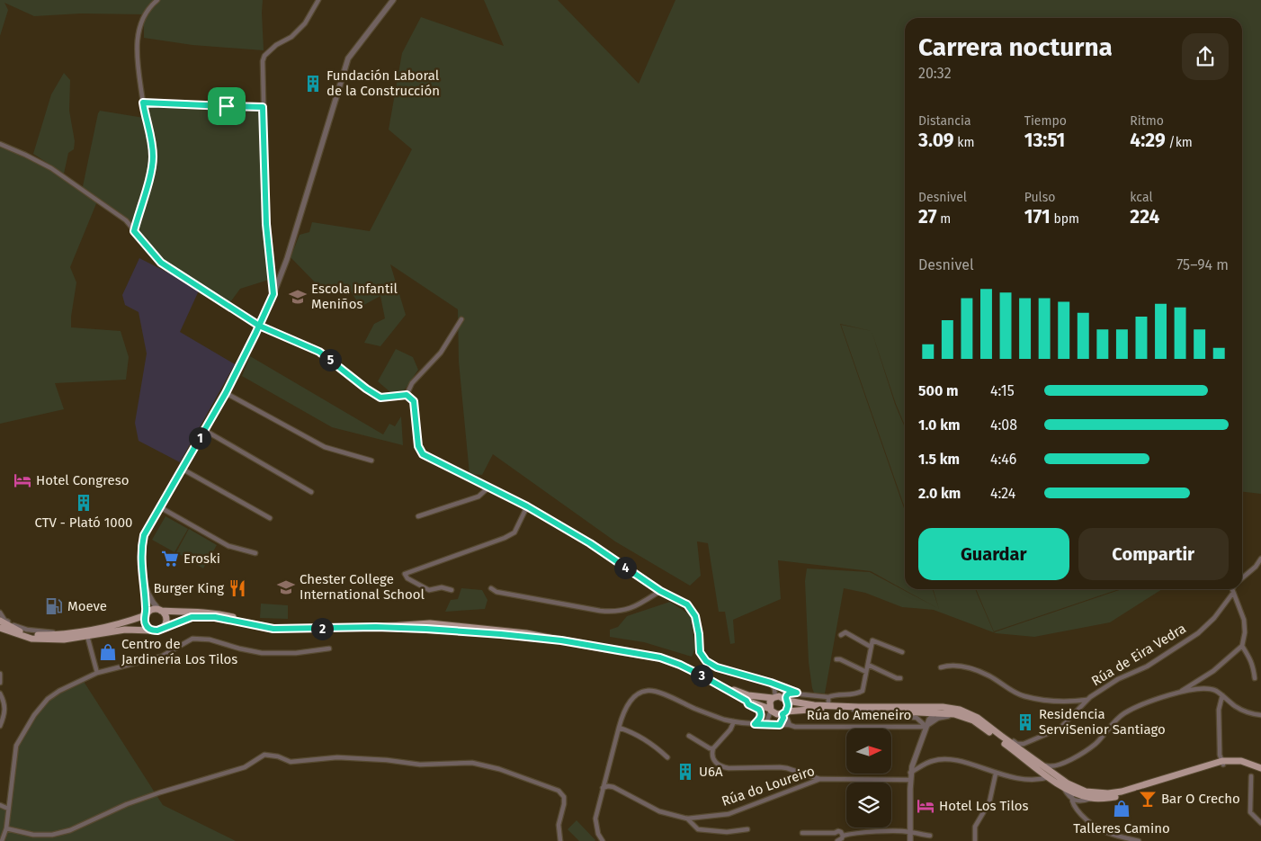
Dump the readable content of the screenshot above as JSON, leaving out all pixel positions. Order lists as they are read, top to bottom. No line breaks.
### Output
{"streets":{"street":["Rúa de Eira Vedra","Rúa do Ameneiro","Rúa do Loureiro"]},"crossings":[["Rúa do Ameneiro","Rúa do Loureiro"]],"places":{"building":["Fundación Laboral de la Construcción","CTV - Plató 1000","Residencia ServiSenior Santiago","U6A"],"school or university":["Escola Infantil Meniños","Chester College International School"],"hotel":["Hotel Congreso","Hotel Los Tilos"],"supermarket":["Eroski"],"restaurant":["Burger King"],"fuel station":["Moeve"],"shop":["Centro de Jardinería Los Tilos","Talleres Camino"],"bar":["Bar O Crecho"]},"north":"right","page":{"heading":["Carrera nocturna","20:32"],"stats":[["Distancia","3.09 km"],["Tiempo","13:51"],["Ritmo","4:29 /km"],["Desnivel","27 m"],["Pulso","171 bpm"],["kcal","224"]],"chart":["Desnivel","75–94 m"],"pins":["5","1","4","2","3"],"list":[{"name":"500 m","note":"4:15"},{"name":"1.0 km","note":"4:08"},{"name":"1.5 km","note":"4:46"},{"name":"2.0 km","note":"4:24"}],"buttons":["Guardar","Compartir"]}}
